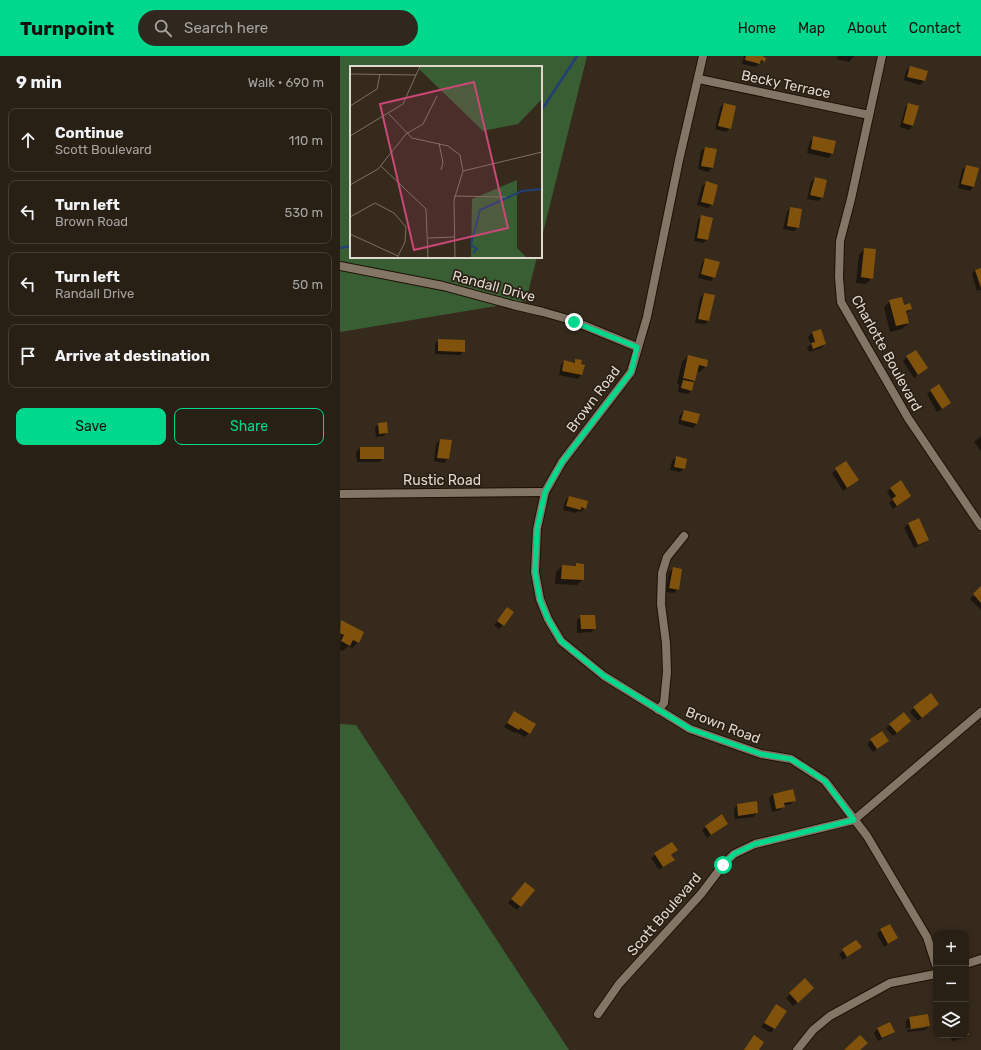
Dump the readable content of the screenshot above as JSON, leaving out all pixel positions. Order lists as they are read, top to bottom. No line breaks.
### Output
{"streets":{"street":["Becky Terrace","Randall Drive","Charlotte Boulevard","Brown Road","Rustic Road","Scott Boulevard"]},"crossings":[["Becky Terrace","Charlotte Boulevard"],["Becky Terrace","Brown Road"],["Randall Drive","Brown Road"],["Brown Road","Rustic Road"],["Brown Road","Scott Boulevard"]],"page":{"header":"Turnpoint","search":"Search here","nav":["Home","Map","About","Contact"],"heading":["9 min","Walk · 690 m"],"list":[["Continue","Scott Boulevard","110 m"],["Turn left","Brown Road","530 m"],["Turn left","Randall Drive","50 m"],"Arrive at destination"],"buttons":["Save","Share"],"map_buttons":["+","−"]}}
